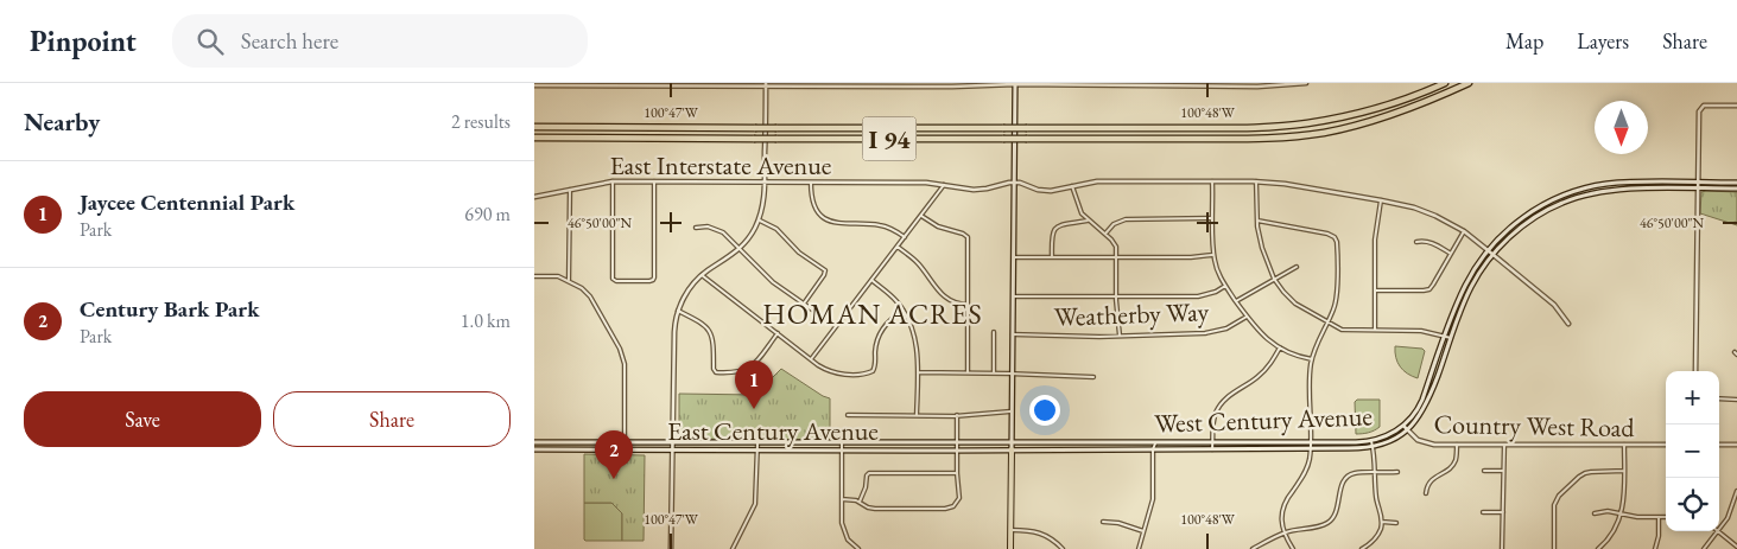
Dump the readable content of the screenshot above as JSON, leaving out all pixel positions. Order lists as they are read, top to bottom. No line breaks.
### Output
{"streets":{"highway":["I 94"],"main road":["West Century Avenue","East Century Avenue"],"street":["East Interstate Avenue","Weatherby Way","Country West Road"]},"crossings":[["West Century Avenue","Country West Road"],["West Century Avenue","East Century Avenue"]],"districts":["HOMAN ACRES"],"north":"bottom","page":{"header":"Pinpoint","search":"Search here","nav":["Map","Layers","Share"],"heading":["Nearby","2 results"],"list":[{"mark":"1","name":"Jaycee Centennial Park","note":"Park","value":"690 m"},{"mark":"2","name":"Century Bark Park","note":"Park","value":"1.0 km"}],"pins":["1","2"],"map_buttons":["+","−"],"buttons":["Save","Share"]},"coordinates":["100°47'W","100°48'W","46°50'00\"N"]}
